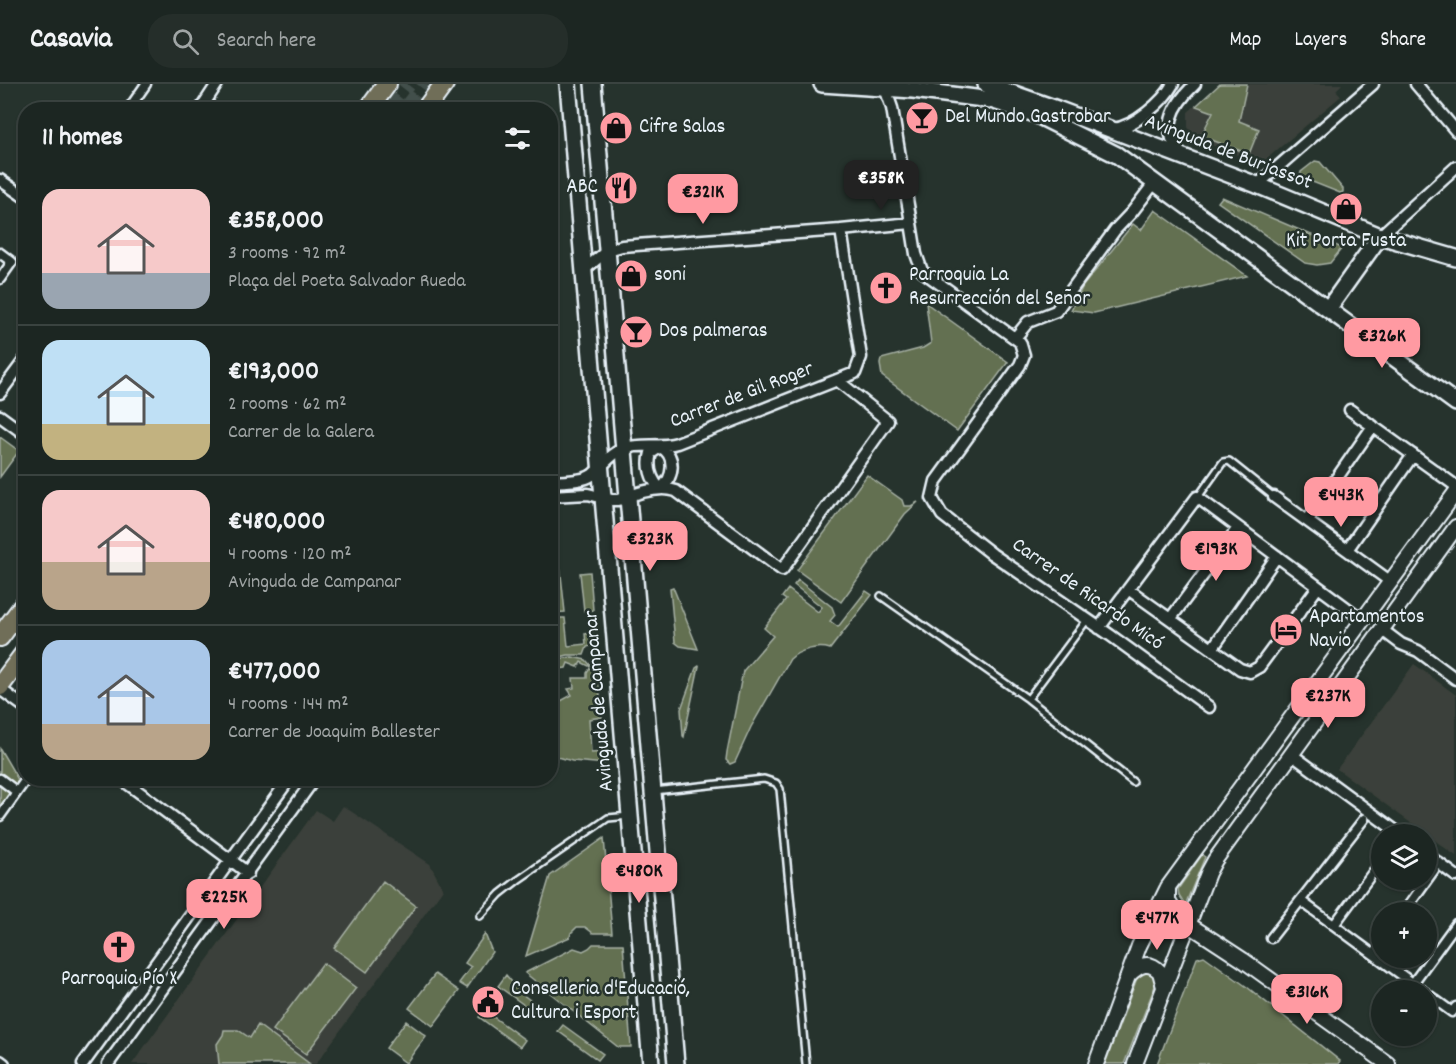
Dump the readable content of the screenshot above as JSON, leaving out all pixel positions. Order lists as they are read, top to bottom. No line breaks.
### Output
{"streets":{"main road":["Avinguda de Burjassot","Avinguda de Campanar"],"street":["Carrer de Gil Roger","Carrer de Ricardo Micó"]},"places":{"bar":["Del Mundo Gastrobar","Dos palmeras"],"shop":["Cifre Salas","Kit Porta Fusta","soni"],"restaurant":["ABC"],"church":["Parroquia La Resurrección del Señor","Parroquia Pío X"],"hotel":["Apartamentos Navio"],"public building":["Conselleria d'Educació, Cultura i Esport"]},"page":{"header":"Casavia","search":"Search here","nav":["Map","Layers","Share"],"heading":"11 homes","price":["€358K","€321K","€326K","€443K","€323K","€193K","€237K","€480K","€225K","€477K","€316K"],"list":[{"name":"€358,000","note":"3 rooms · 92 m² · Plaça del Poeta Salvador Rueda"},{"name":"€193,000","note":"2 rooms · 62 m² · Carrer de la Galera"},{"name":"€480,000","note":"4 rooms · 120 m² · Avinguda de Campanar"},{"name":"€477,000","note":"4 rooms · 144 m² · Carrer de Joaquim Ballester"}],"map_buttons":["+","−"]}}
